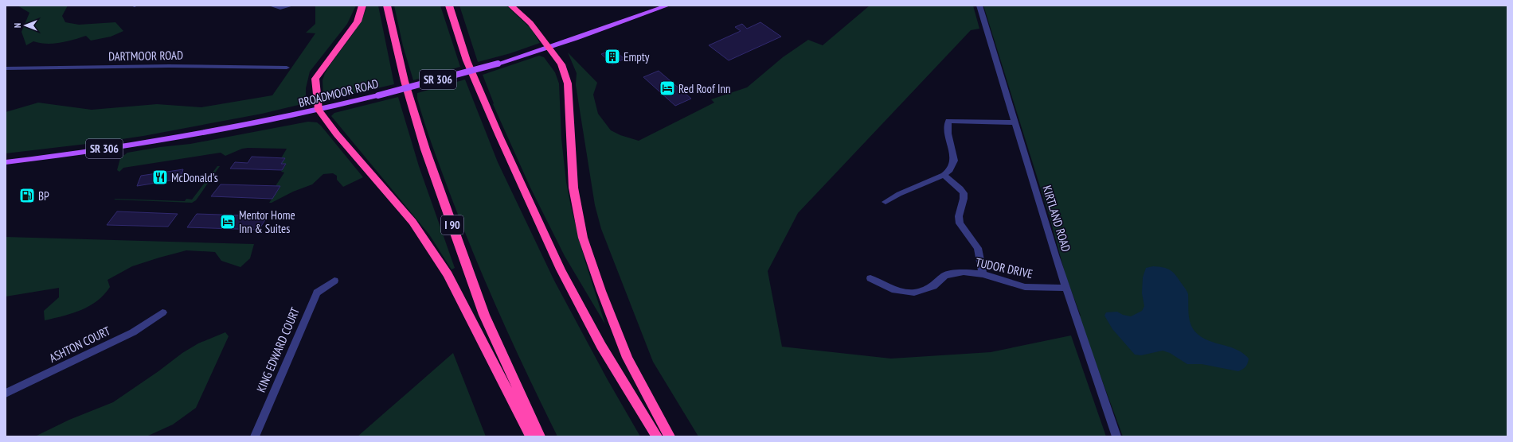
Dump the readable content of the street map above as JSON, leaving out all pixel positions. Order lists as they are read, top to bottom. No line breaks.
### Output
{"streets":{"highway":["I 90"],"main road":["SR 306","BROADMOOR ROAD"],"street":["DARTMOOR ROAD","KIRTLAND ROAD","TUDOR DRIVE","ASHTON COURT","KING EDWARD COURT"]},"crossings":[["KIRTLAND ROAD","TUDOR DRIVE"]],"places":{"building":["Empty"],"hotel":["Red Roof Inn","Mentor Home Inn & Suites"],"restaurant":["McDonald's"],"fuel station":["BP"]},"north":"left"}
